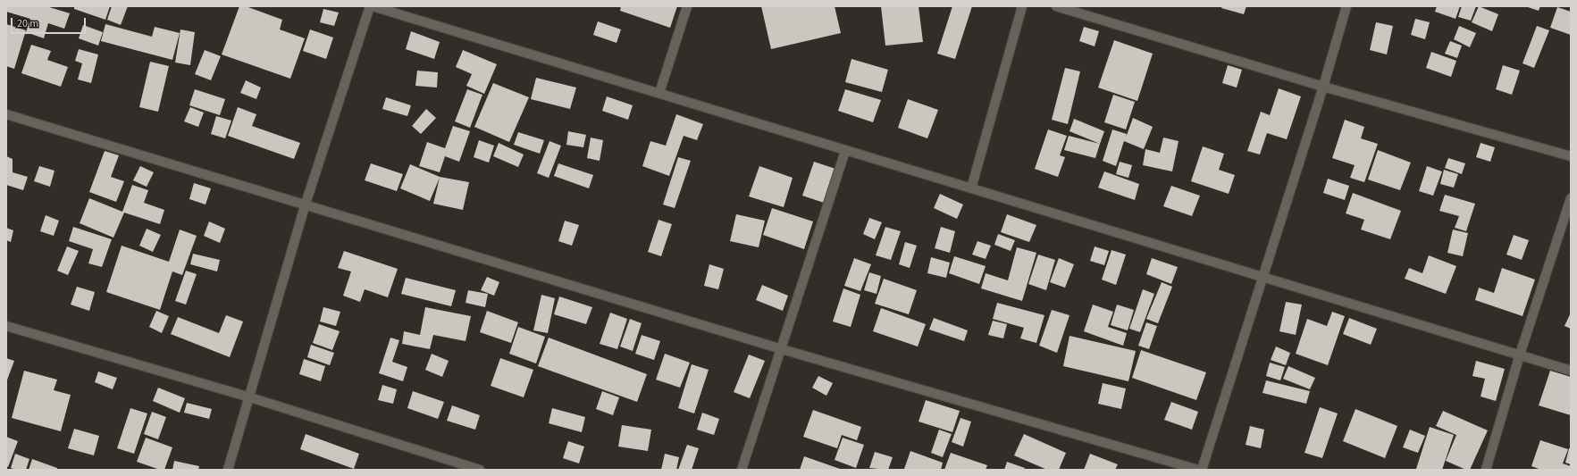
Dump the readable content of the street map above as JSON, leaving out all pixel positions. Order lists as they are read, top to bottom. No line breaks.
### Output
{"scale_bar":"20 m"}
